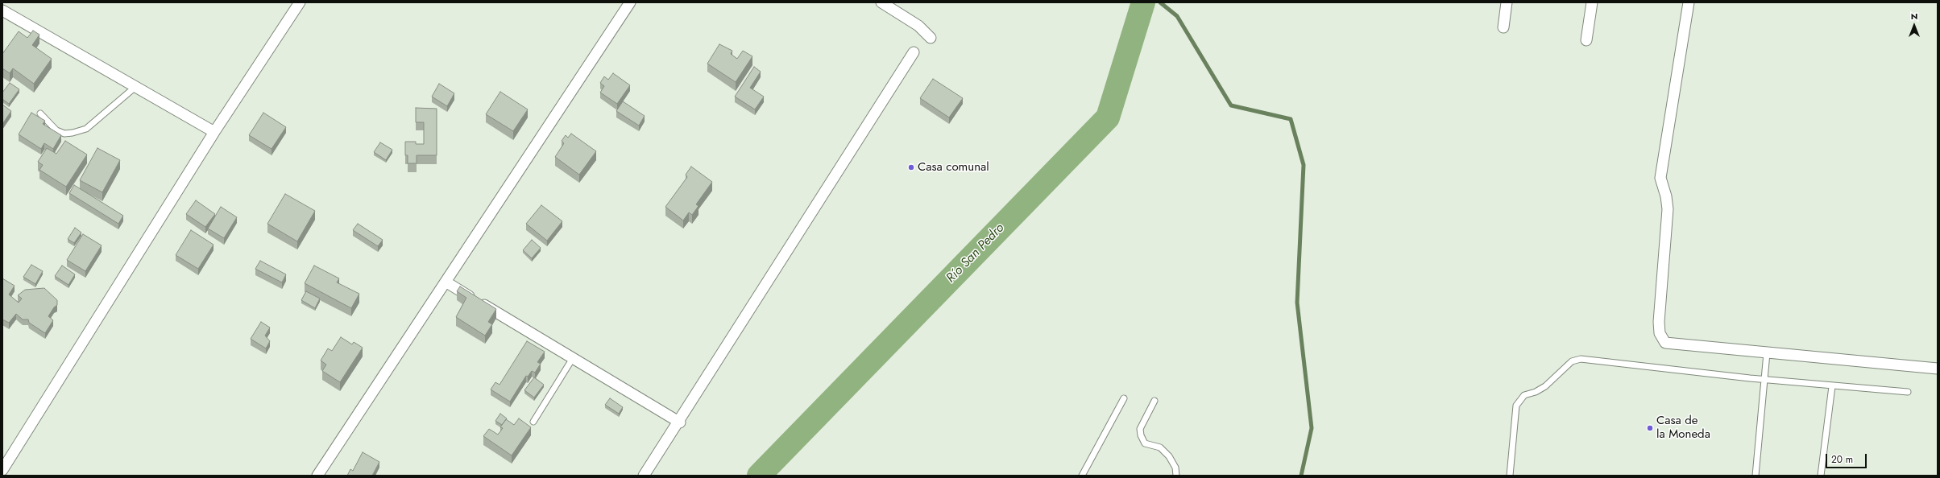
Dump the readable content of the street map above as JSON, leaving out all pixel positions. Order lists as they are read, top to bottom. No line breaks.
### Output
{"water":["Río San Pedro"],"places":["Casa comunal","Casa de la Moneda"],"scale_bar":"20 m","north":"top"}
